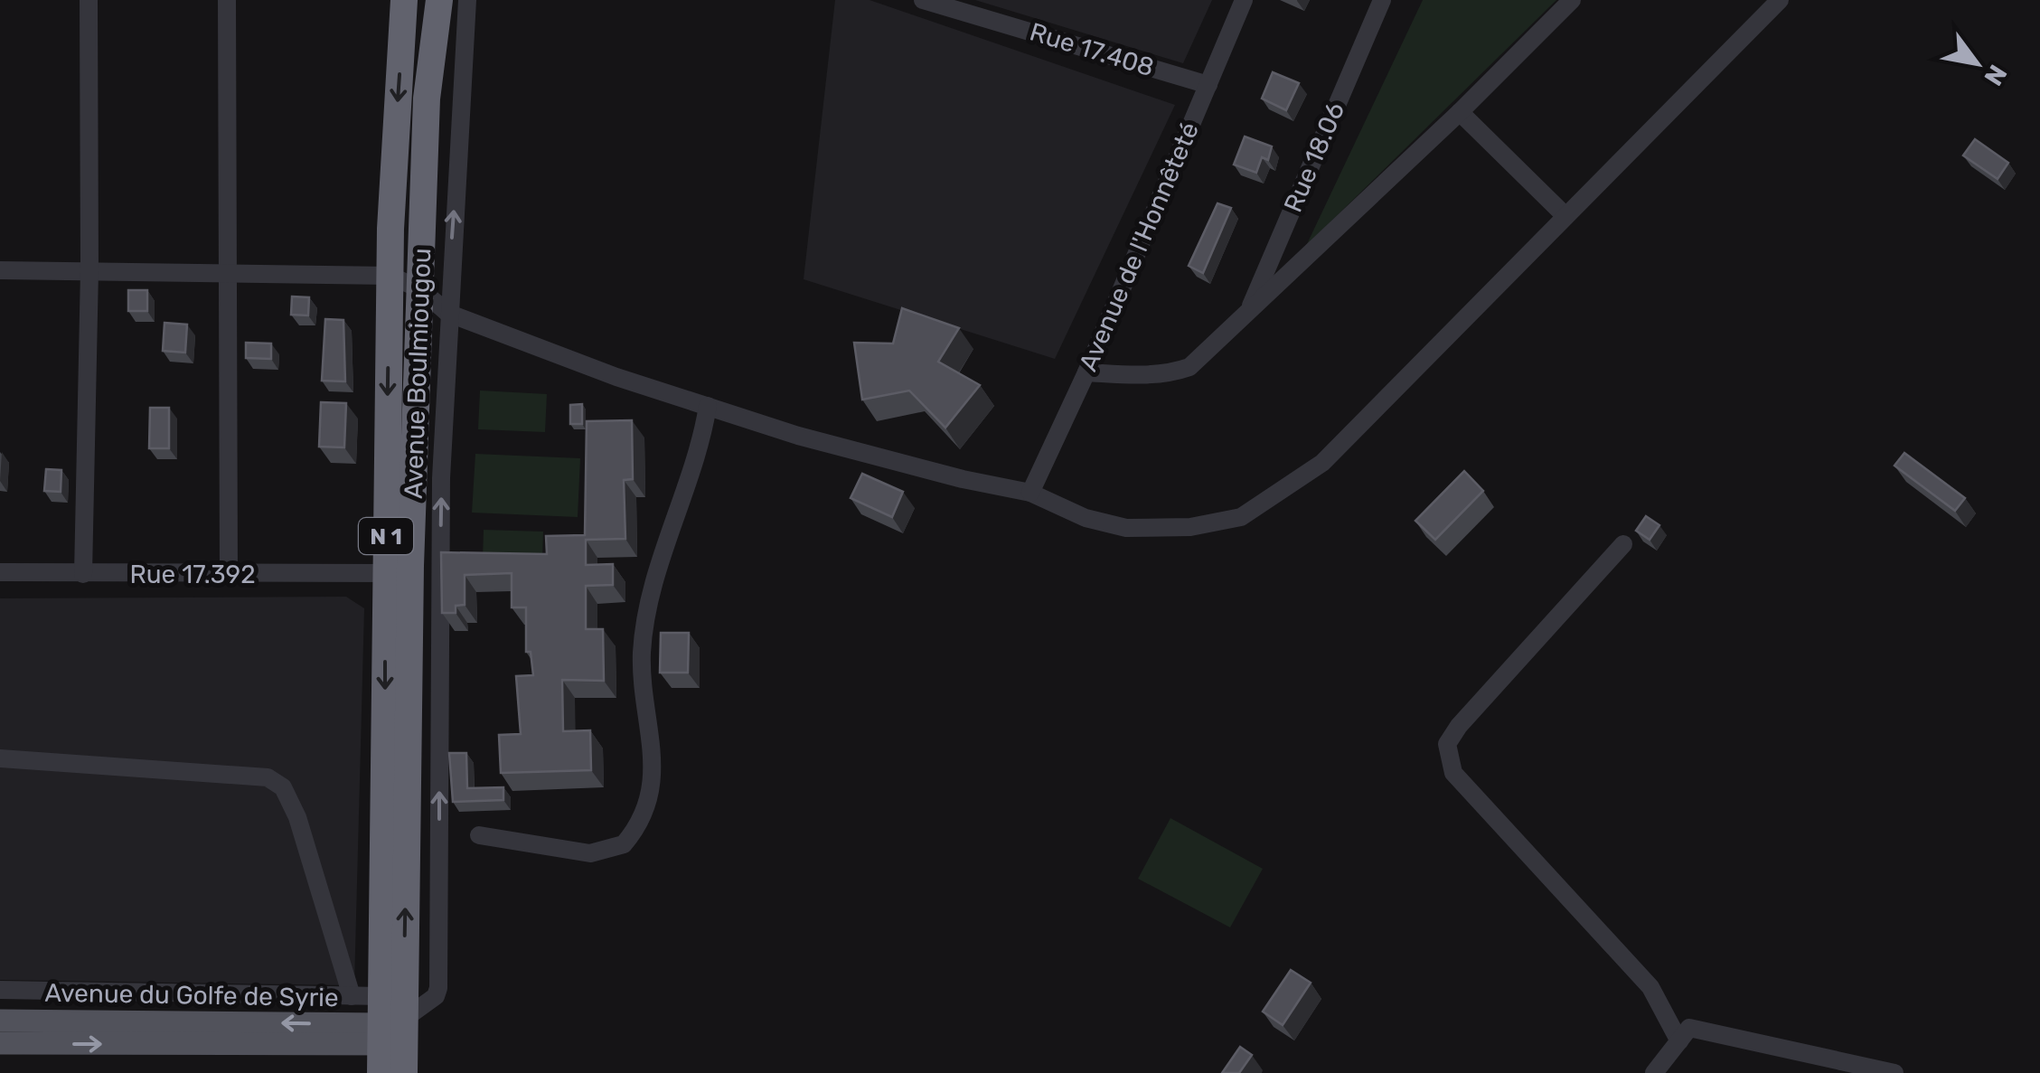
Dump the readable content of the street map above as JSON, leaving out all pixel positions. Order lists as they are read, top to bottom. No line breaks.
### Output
{"streets":{"highway":["Avenue Boulmiougou","N 1"],"main road":["Avenue du Golfe de Syrie"],"street":["Rue 17.408","Rue 18.06","Avenue de l'Honnêteté","Rue 17.392"]},"crossings":[["Rue 17.408","Avenue de l'Honnêteté"],["Avenue Boulmiougou","Rue 17.392"],["Avenue Boulmiougou","Avenue du Golfe de Syrie"]],"north":"bottom right"}
